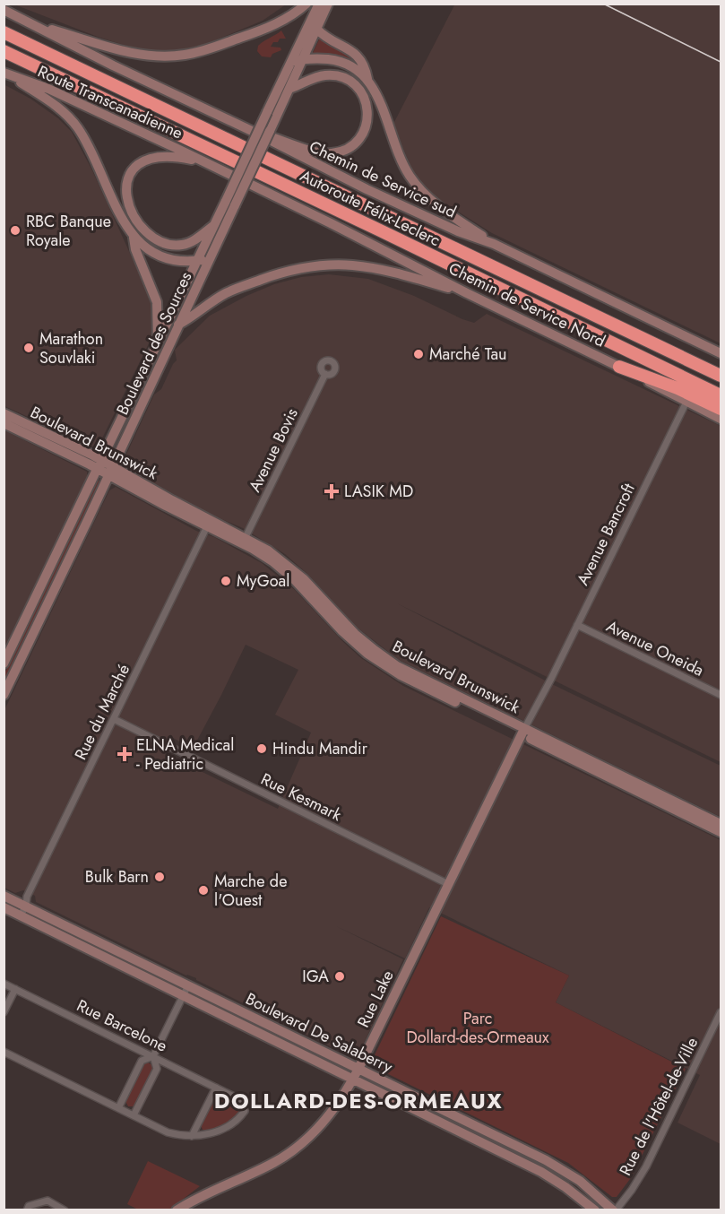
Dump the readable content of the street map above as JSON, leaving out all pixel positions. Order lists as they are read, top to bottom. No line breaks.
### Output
{"streets":{"highway":["Autoroute Félix-Leclerc"],"main road":["Route Transcanadienne","Chemin de Service sud","Chemin de Service Nord","Boulevard des Sources","Boulevard Brunswick","Rue Lake","Boulevard De Salaberry"],"street":["Avenue Bovis","Avenue Bancroft","Avenue Oneida","Rue du Marché","Rue Kesmark","Rue Barcelone","Rue de l'Hôtel-de-Ville"]},"crossings":[["Route Transcanadienne","Chemin de Service Nord"],["Chemin de Service Nord","Avenue Bancroft"],["Boulevard des Sources","Boulevard Brunswick"],["Boulevard Brunswick","Avenue Bovis"],["Boulevard Brunswick","Avenue Bancroft"],["Boulevard Brunswick","Rue du Marché"],["Boulevard Brunswick","Rue Lake"],["Avenue Bancroft","Avenue Oneida"],["Avenue Bancroft","Rue Lake"],["Rue du Marché","Rue Kesmark"],["Rue du Marché","Boulevard De Salaberry"],["Rue Kesmark","Rue Lake"],["Rue Lake","Boulevard De Salaberry"],["Boulevard De Salaberry","Rue de l'Hôtel-de-Ville"]],"districts":["DOLLARD-DES-ORMEAUX"],"parks":["Parc Dollard-des-Ormeaux"],"places":{"other":["RBC Banque Royale","Marathon Souvlaki","Marché Tau","MyGoal","Hindu Mandir","Bulk Barn","Marche de l'Ouest","IGA"],"health":["LASIK MD","ELNA Medical - Pediatric"]}}
